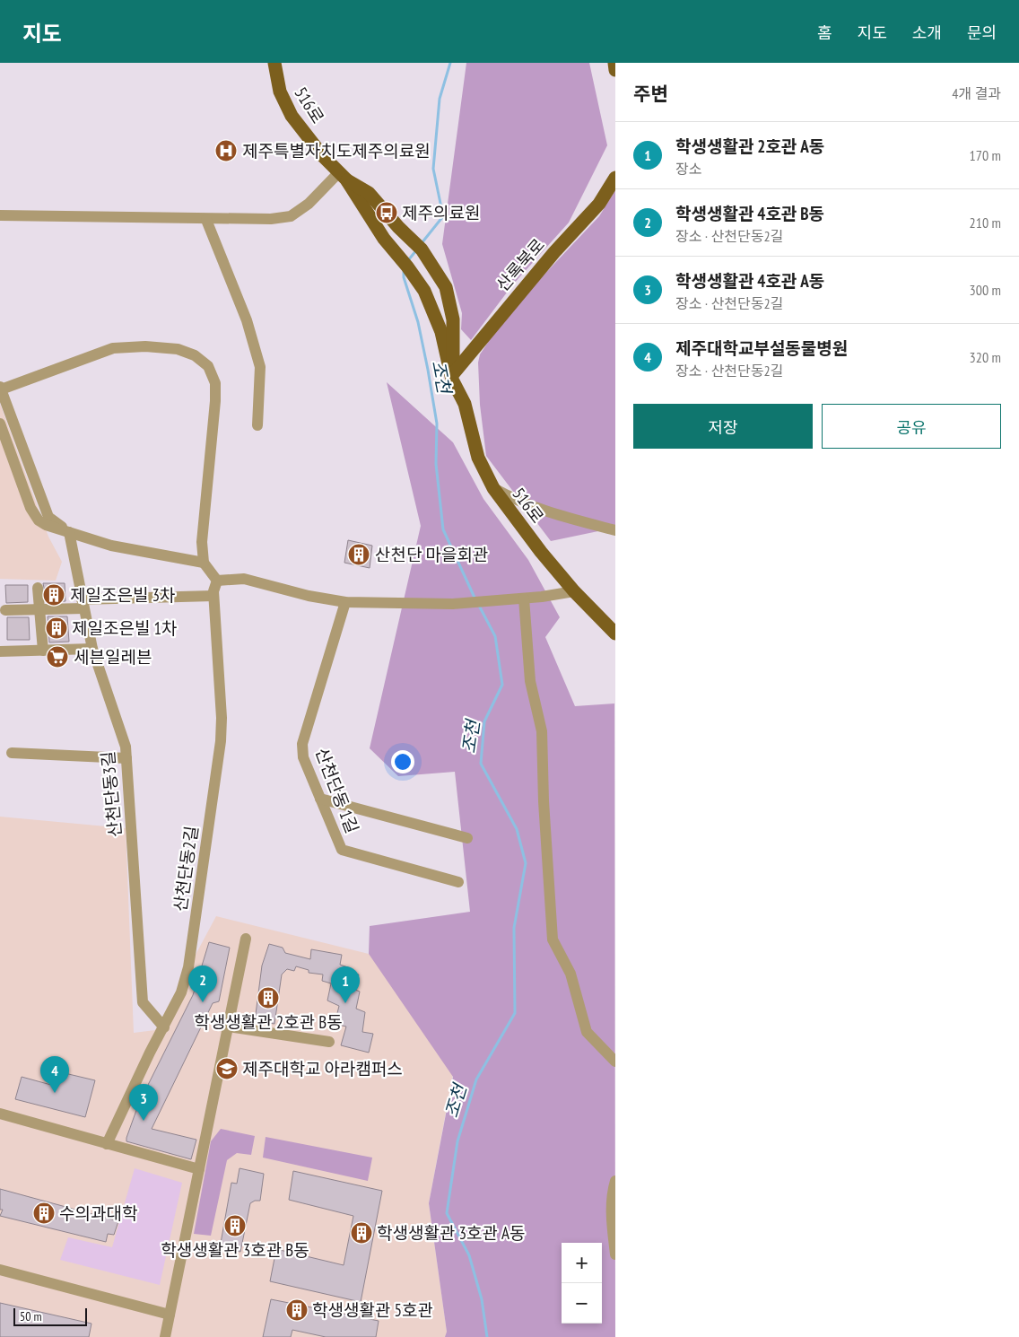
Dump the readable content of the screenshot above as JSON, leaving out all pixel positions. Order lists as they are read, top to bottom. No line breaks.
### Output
{"streets":{"main road":["516로","산록북로"],"street":["산천단동 1길","산천단동3길","산천단동2길"]},"crossings":[["516로","산록북로"],["산천단동3길","산천단동2길"]],"water":["조천"],"places":{"hospital":["제주특별자치도제주의료원"],"bus stop":["제주의료원"],"building":["산천단 마을회관","제일조은빌 3차","제일조은빌 1차","학생생활관 2호관 B동","수의과대학","학생생활관 3호관 B동","학생생활관 3호관 A동","학생생활관 5호관"],"supermarket":["세븐일레븐"],"school or university":["제주대학교 아라캠퍼스"]},"scale_bar":"50 m","page":{"header":"지도","nav":["홈","지도","소개","문의"],"heading":["주변","4개 결과"],"list":[{"mark":"1","name":"학생생활관 2호관 A동","note":"장소","value":"170 m"},{"mark":"2","name":"학생생활관 4호관 B동","note":"장소 · 산천단동2길","value":"210 m"},{"mark":"3","name":"학생생활관 4호관 A동","note":"장소 · 산천단동2길","value":"300 m"},{"mark":"4","name":"제주대학교부설동물병원","note":"장소 · 산천단동2길","value":"320 m"}],"buttons":["저장","공유"],"pins":["2","1","4","3"],"map_buttons":["+","−"],"scale":"50 m"}}
